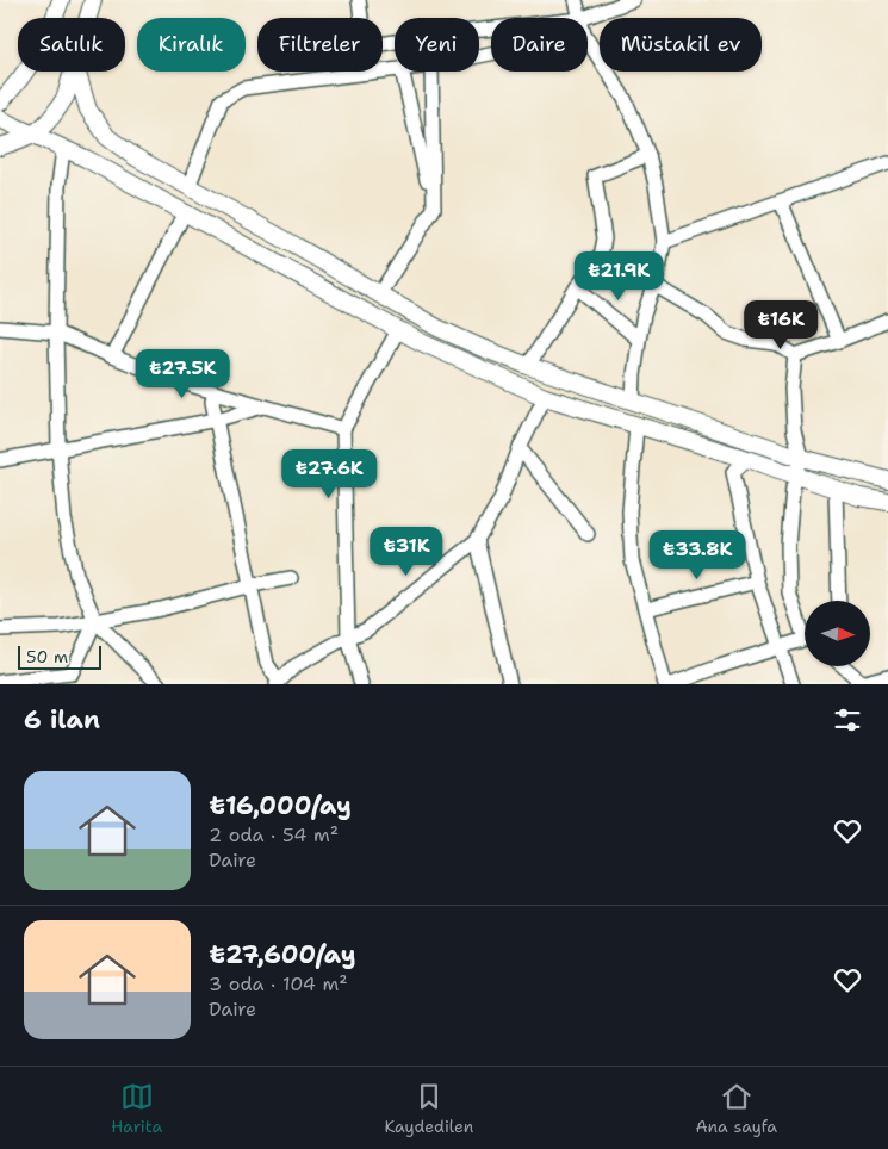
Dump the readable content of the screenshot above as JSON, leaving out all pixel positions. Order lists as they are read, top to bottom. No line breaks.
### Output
{"scale_bar":"50 m","north":"right","page":{"chip":["Satılık","Kiralık","Filtreler","Yeni","Daire","Müstakil ev"],"price":["₺21.9K","₺16K","₺27.5K","₺27.6K","₺31K","₺33.8K"],"scale":"50 m","heading":"6 ilan","list":[{"name":"₺16,000/ay","note":"2 oda · 54 m² · Daire"},{"name":"₺27,600/ay","note":"3 oda · 104 m² · Daire"}],"tabs":["Harita","Kaydedilen","Ana sayfa"]}}
